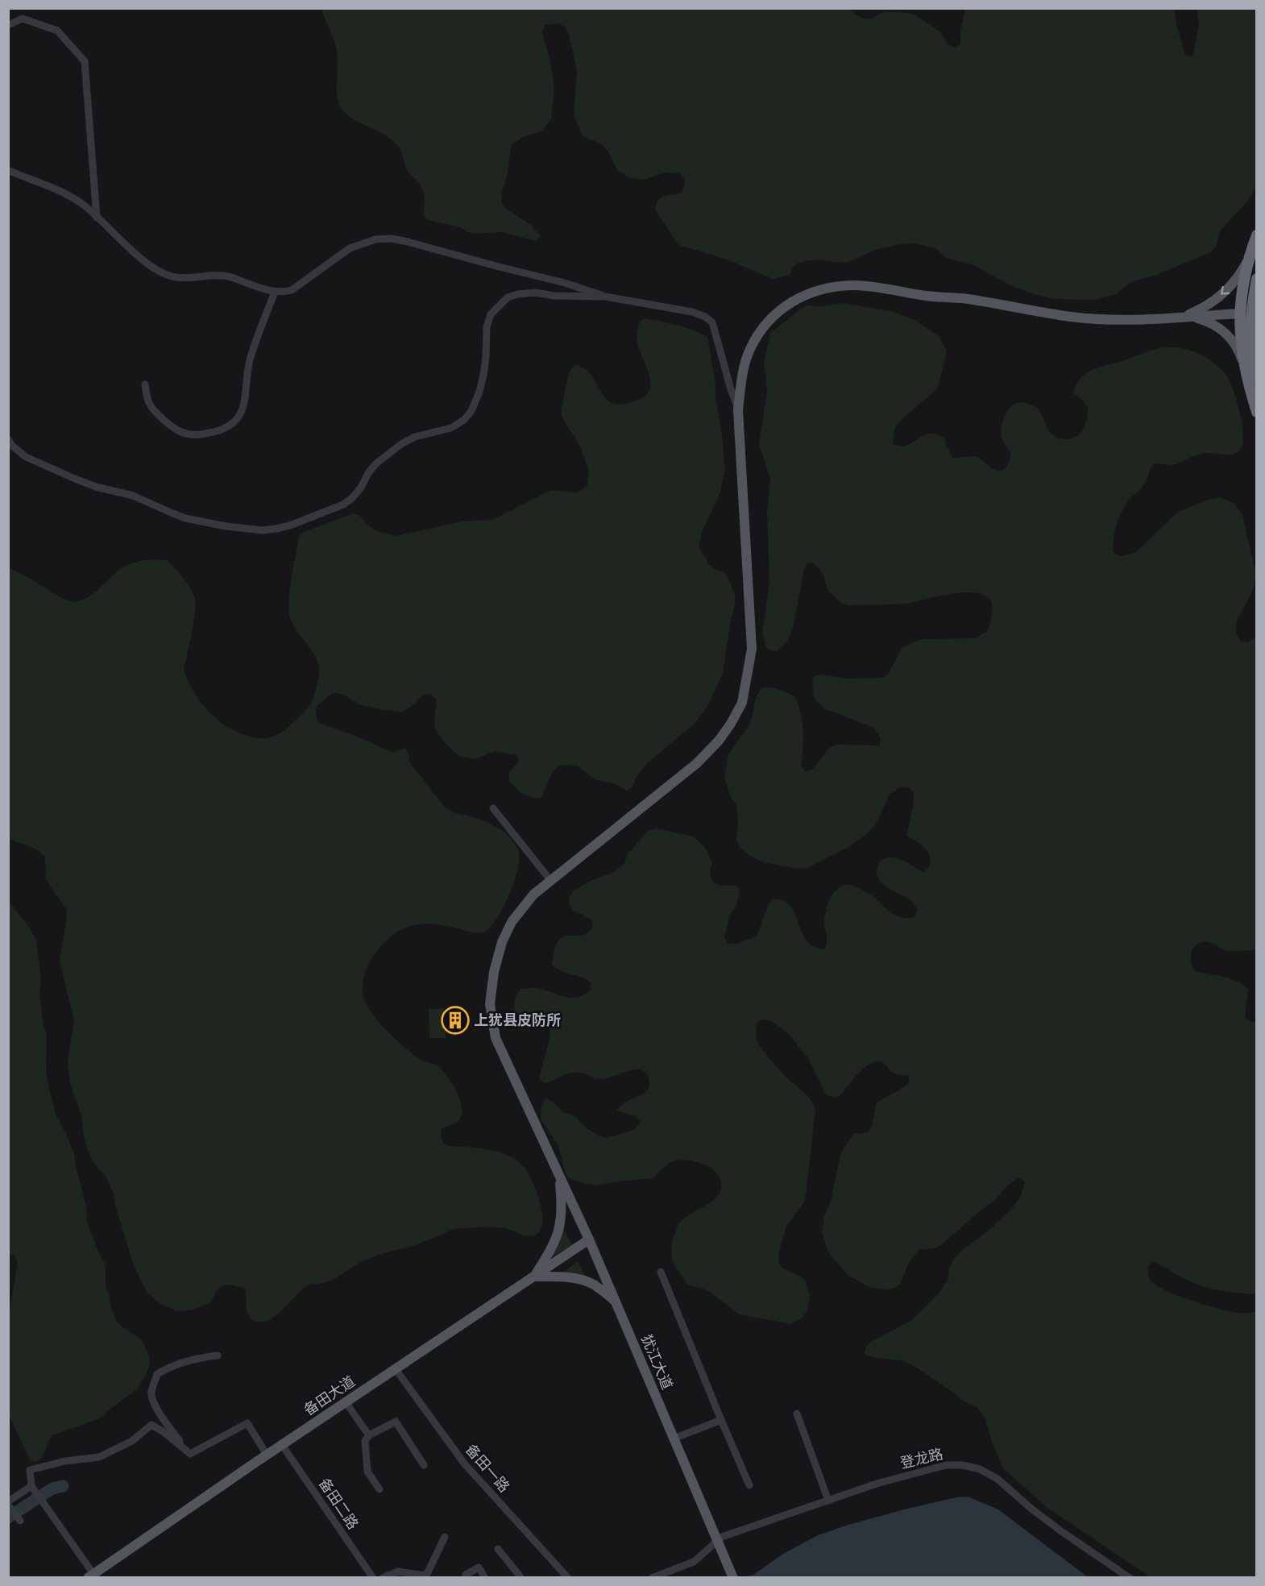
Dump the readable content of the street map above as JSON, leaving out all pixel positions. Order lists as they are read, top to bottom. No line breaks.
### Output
{"streets":{"main road":["犹江大道","备田大道"],"street":["登龙路","备田一路","备田二路"]},"crossings":[["犹江大道","备田大道"],["犹江大道","登龙路"],["备田大道","备田一路"],["备田大道","备田二路"]],"places":{"building":["上犹县皮防所"]}}
